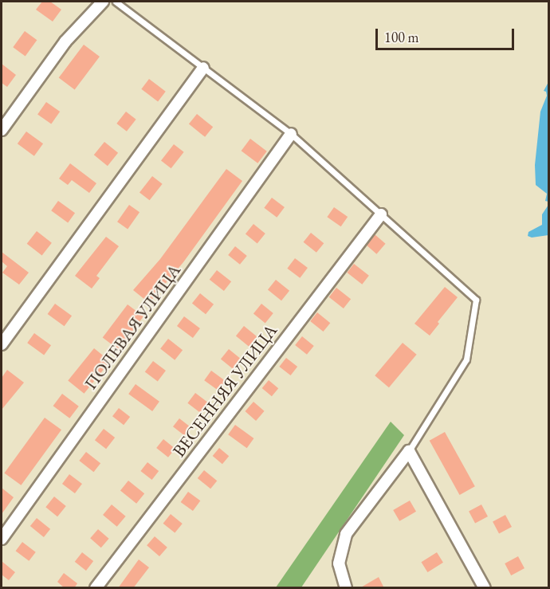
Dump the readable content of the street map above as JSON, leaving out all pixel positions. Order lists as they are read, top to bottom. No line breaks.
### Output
{"streets":{"street":["ПОЛЕВАЯ УЛИЦА","ВЕСЕННЯЯ УЛИЦА"]},"scale_bar":"100 m"}
